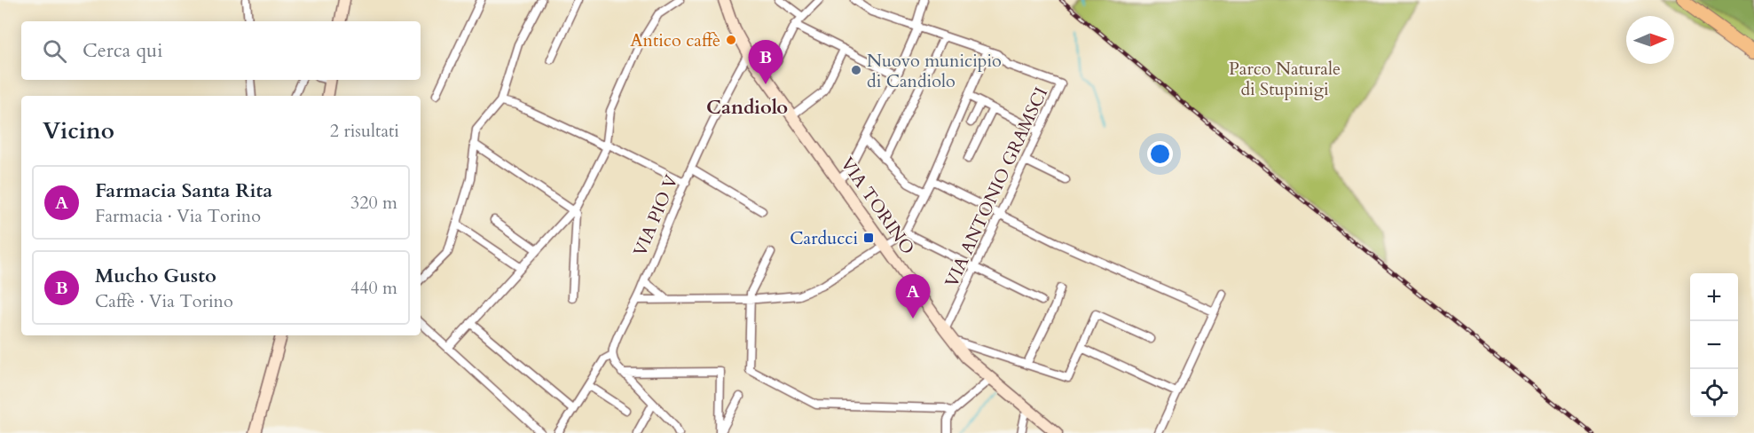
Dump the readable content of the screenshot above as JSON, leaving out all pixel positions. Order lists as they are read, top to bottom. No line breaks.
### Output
{"streets":{"main road":["VIA TORINO"],"street":["VIA ANTONIO GRAMSCI","VIA PIO V"]},"crossings":[["VIA ANTONIO GRAMSCI","VIA TORINO"],["VIA TORINO","VIA PIO V"]],"districts":["Candiolo"],"parks":["Parco Naturale di Stupinigi"],"places":{"other":["Antico caffè","Nuovo municipio di Candiolo"],"transit":["Carducci"]},"north":"right","page":{"search":"Cerca qui","pins":["B","A"],"heading":["Vicino","2 risultati"],"list":[{"mark":"A","name":"Farmacia Santa Rita","note":"Farmacia · Via Torino","value":"320 m"},{"mark":"B","name":"Mucho Gusto","note":"Caffè · Via Torino","value":"440 m"}],"map_buttons":["+","−"]}}
